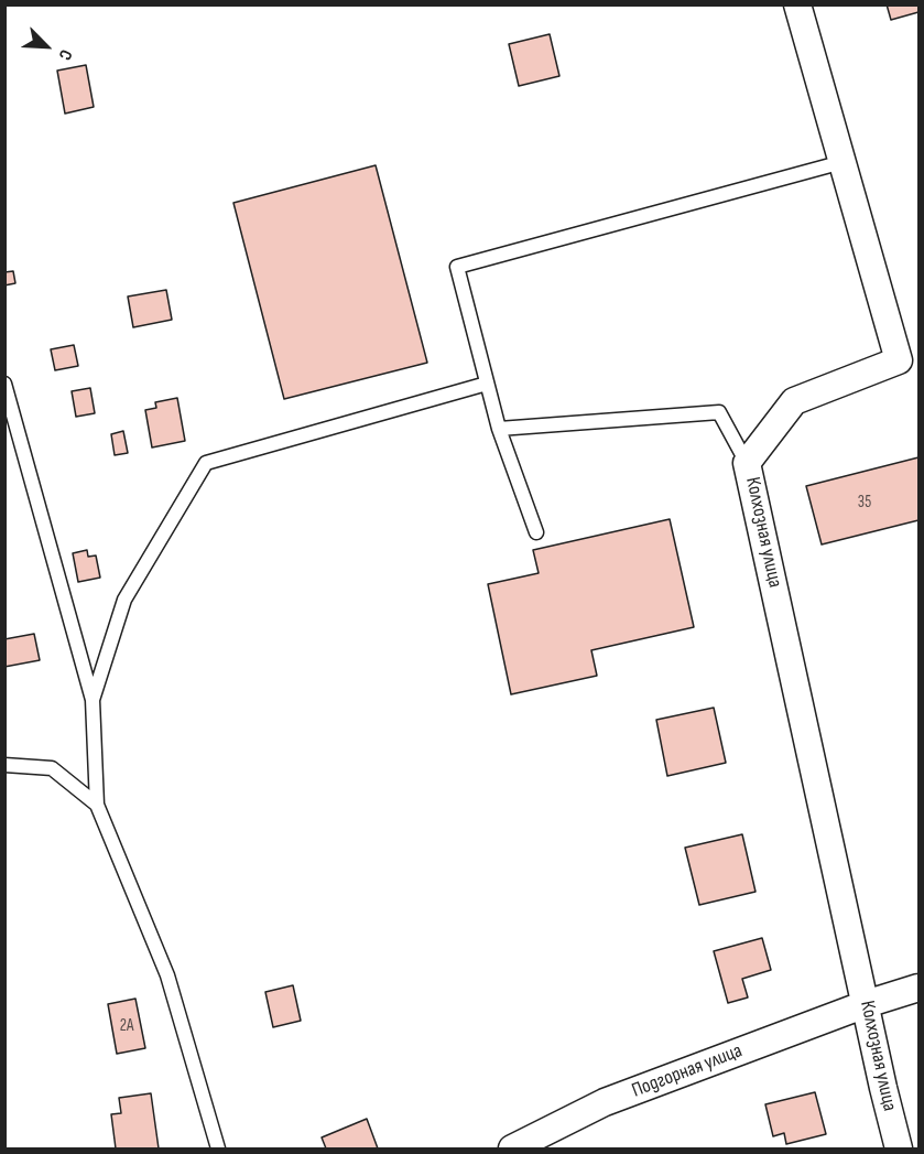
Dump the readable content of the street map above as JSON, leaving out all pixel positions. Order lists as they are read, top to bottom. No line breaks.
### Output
{"streets":{"street":["Колхозная улица","Подгорная улица"]},"crossings":[["Колхозная улица","Подгорная улица"]],"house_numbers":["35","2А"],"north":"bottom right"}
